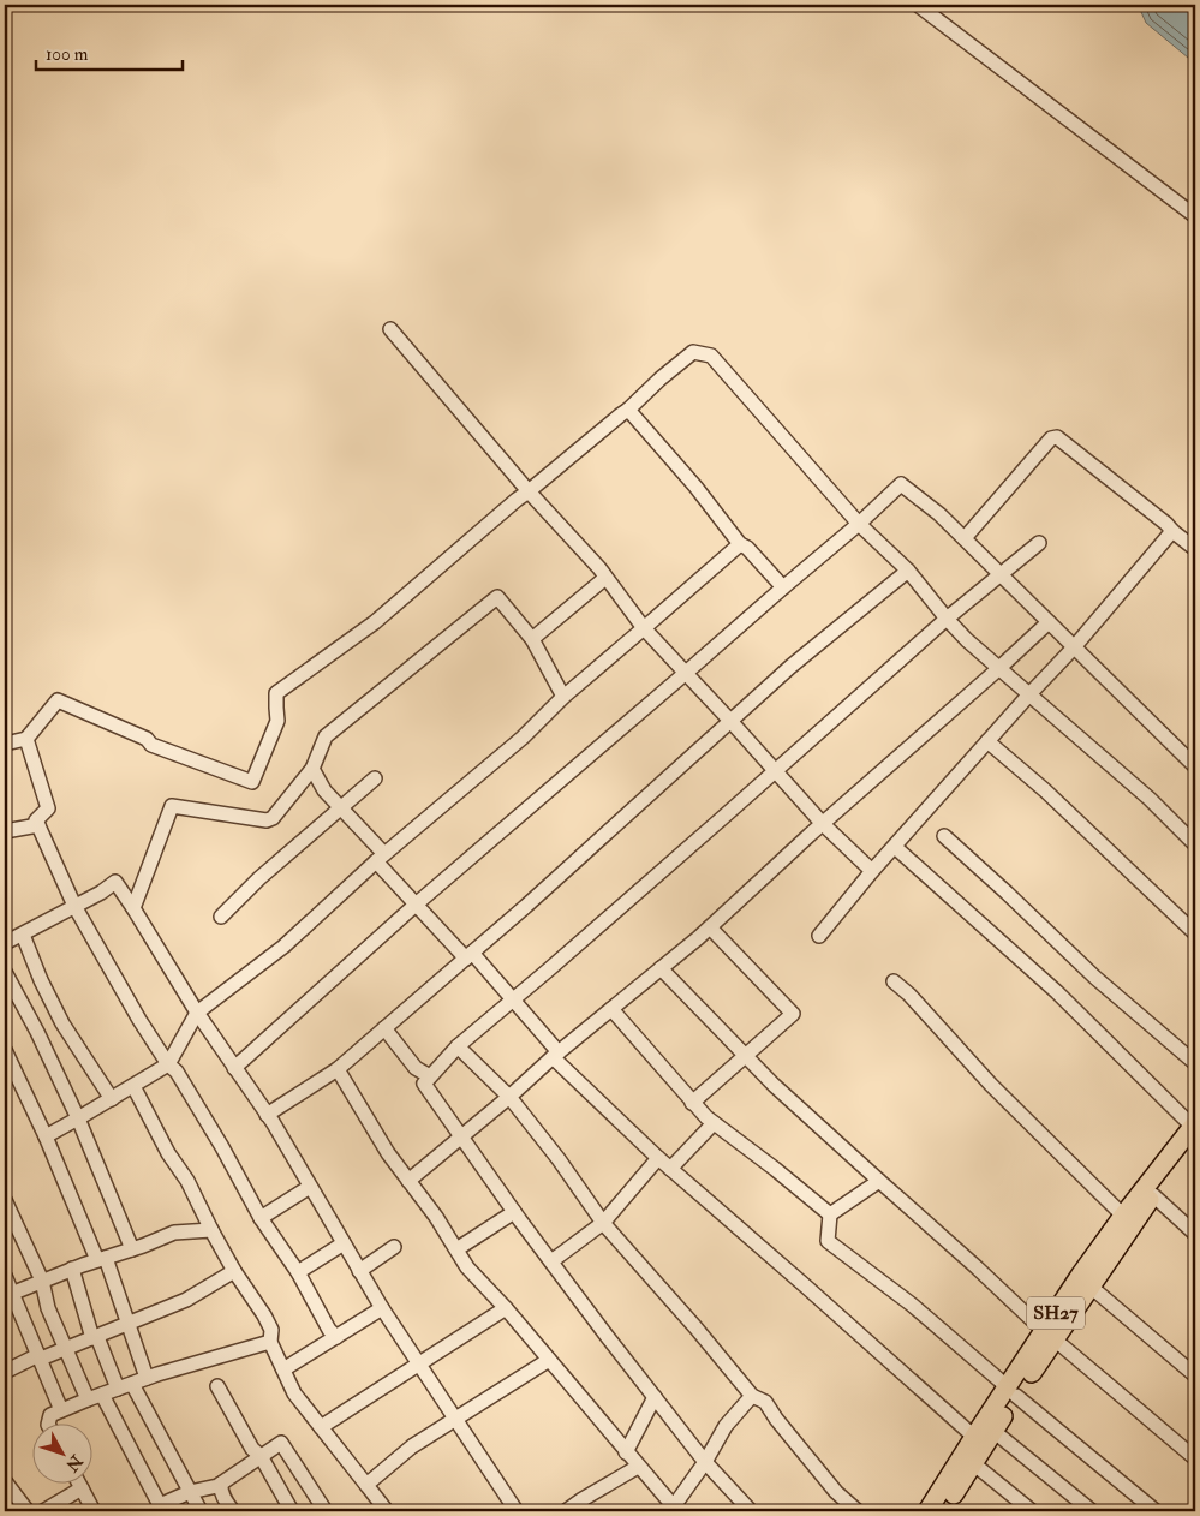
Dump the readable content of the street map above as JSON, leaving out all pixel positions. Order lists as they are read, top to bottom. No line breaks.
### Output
{"streets":{"main road":["SH27"]},"scale_bar":"100 m","north":"bottom right"}
